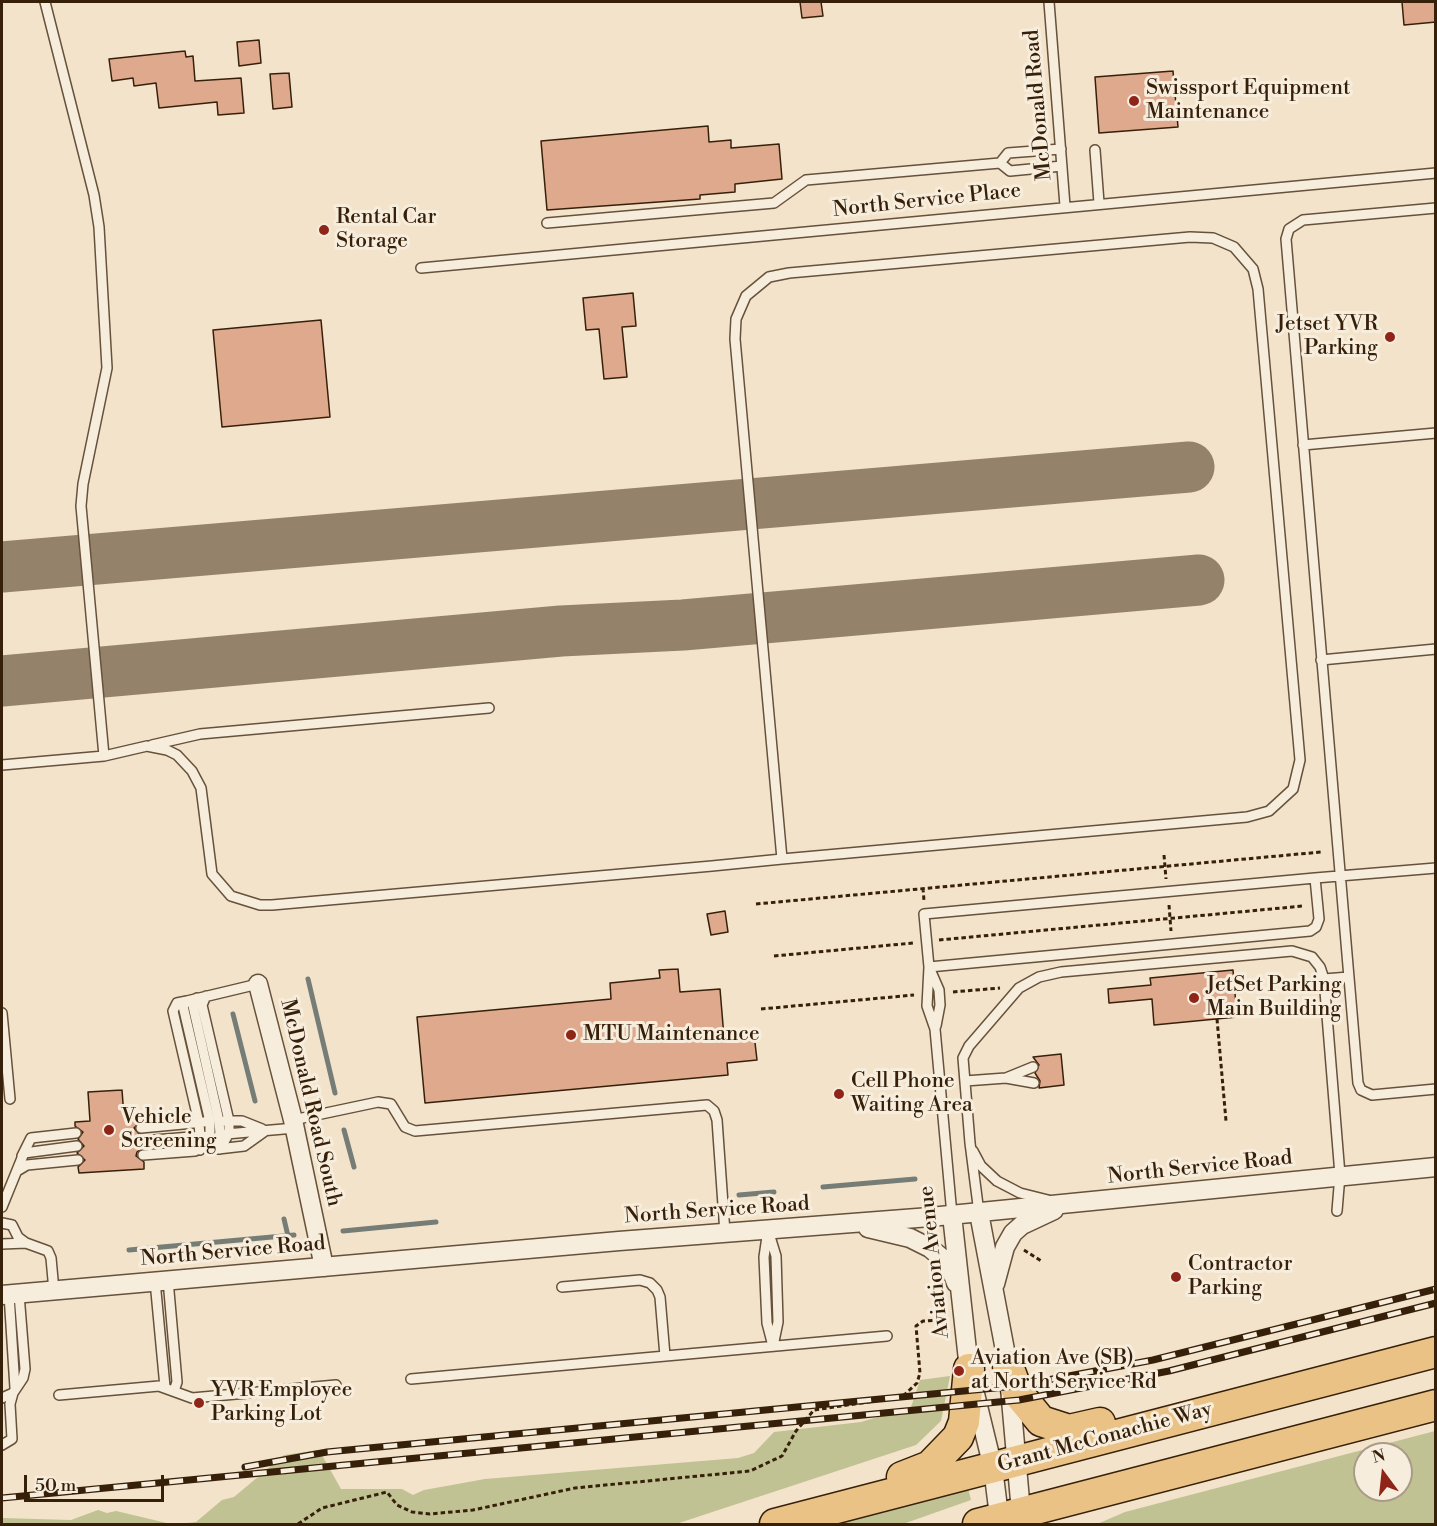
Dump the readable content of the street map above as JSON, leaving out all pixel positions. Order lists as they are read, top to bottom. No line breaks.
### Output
{"streets":{"main road":["Grant McConachie Way"],"street":["McDonald Road South","North Service Road","Aviation Avenue"],"lane":["McDonald Road","North Service Place"]},"crossings":[["McDonald Road","North Service Place"],["McDonald Road South","North Service Road"],["North Service Road","Aviation Avenue"],["Aviation Avenue","Grant McConachie Way"]],"places":["Swissport Equipment Maintenance","Rental Car Storage","Jetset YVR Parking","JetSet Parking Main Building","MTU Maintenance","Cell Phone Waiting Area","Vehicle Screening","Contractor Parking","Aviation Ave (SB) at North Service Rd","YVR Employee Parking Lot"],"scale_bar":"50 m","north":"top"}
